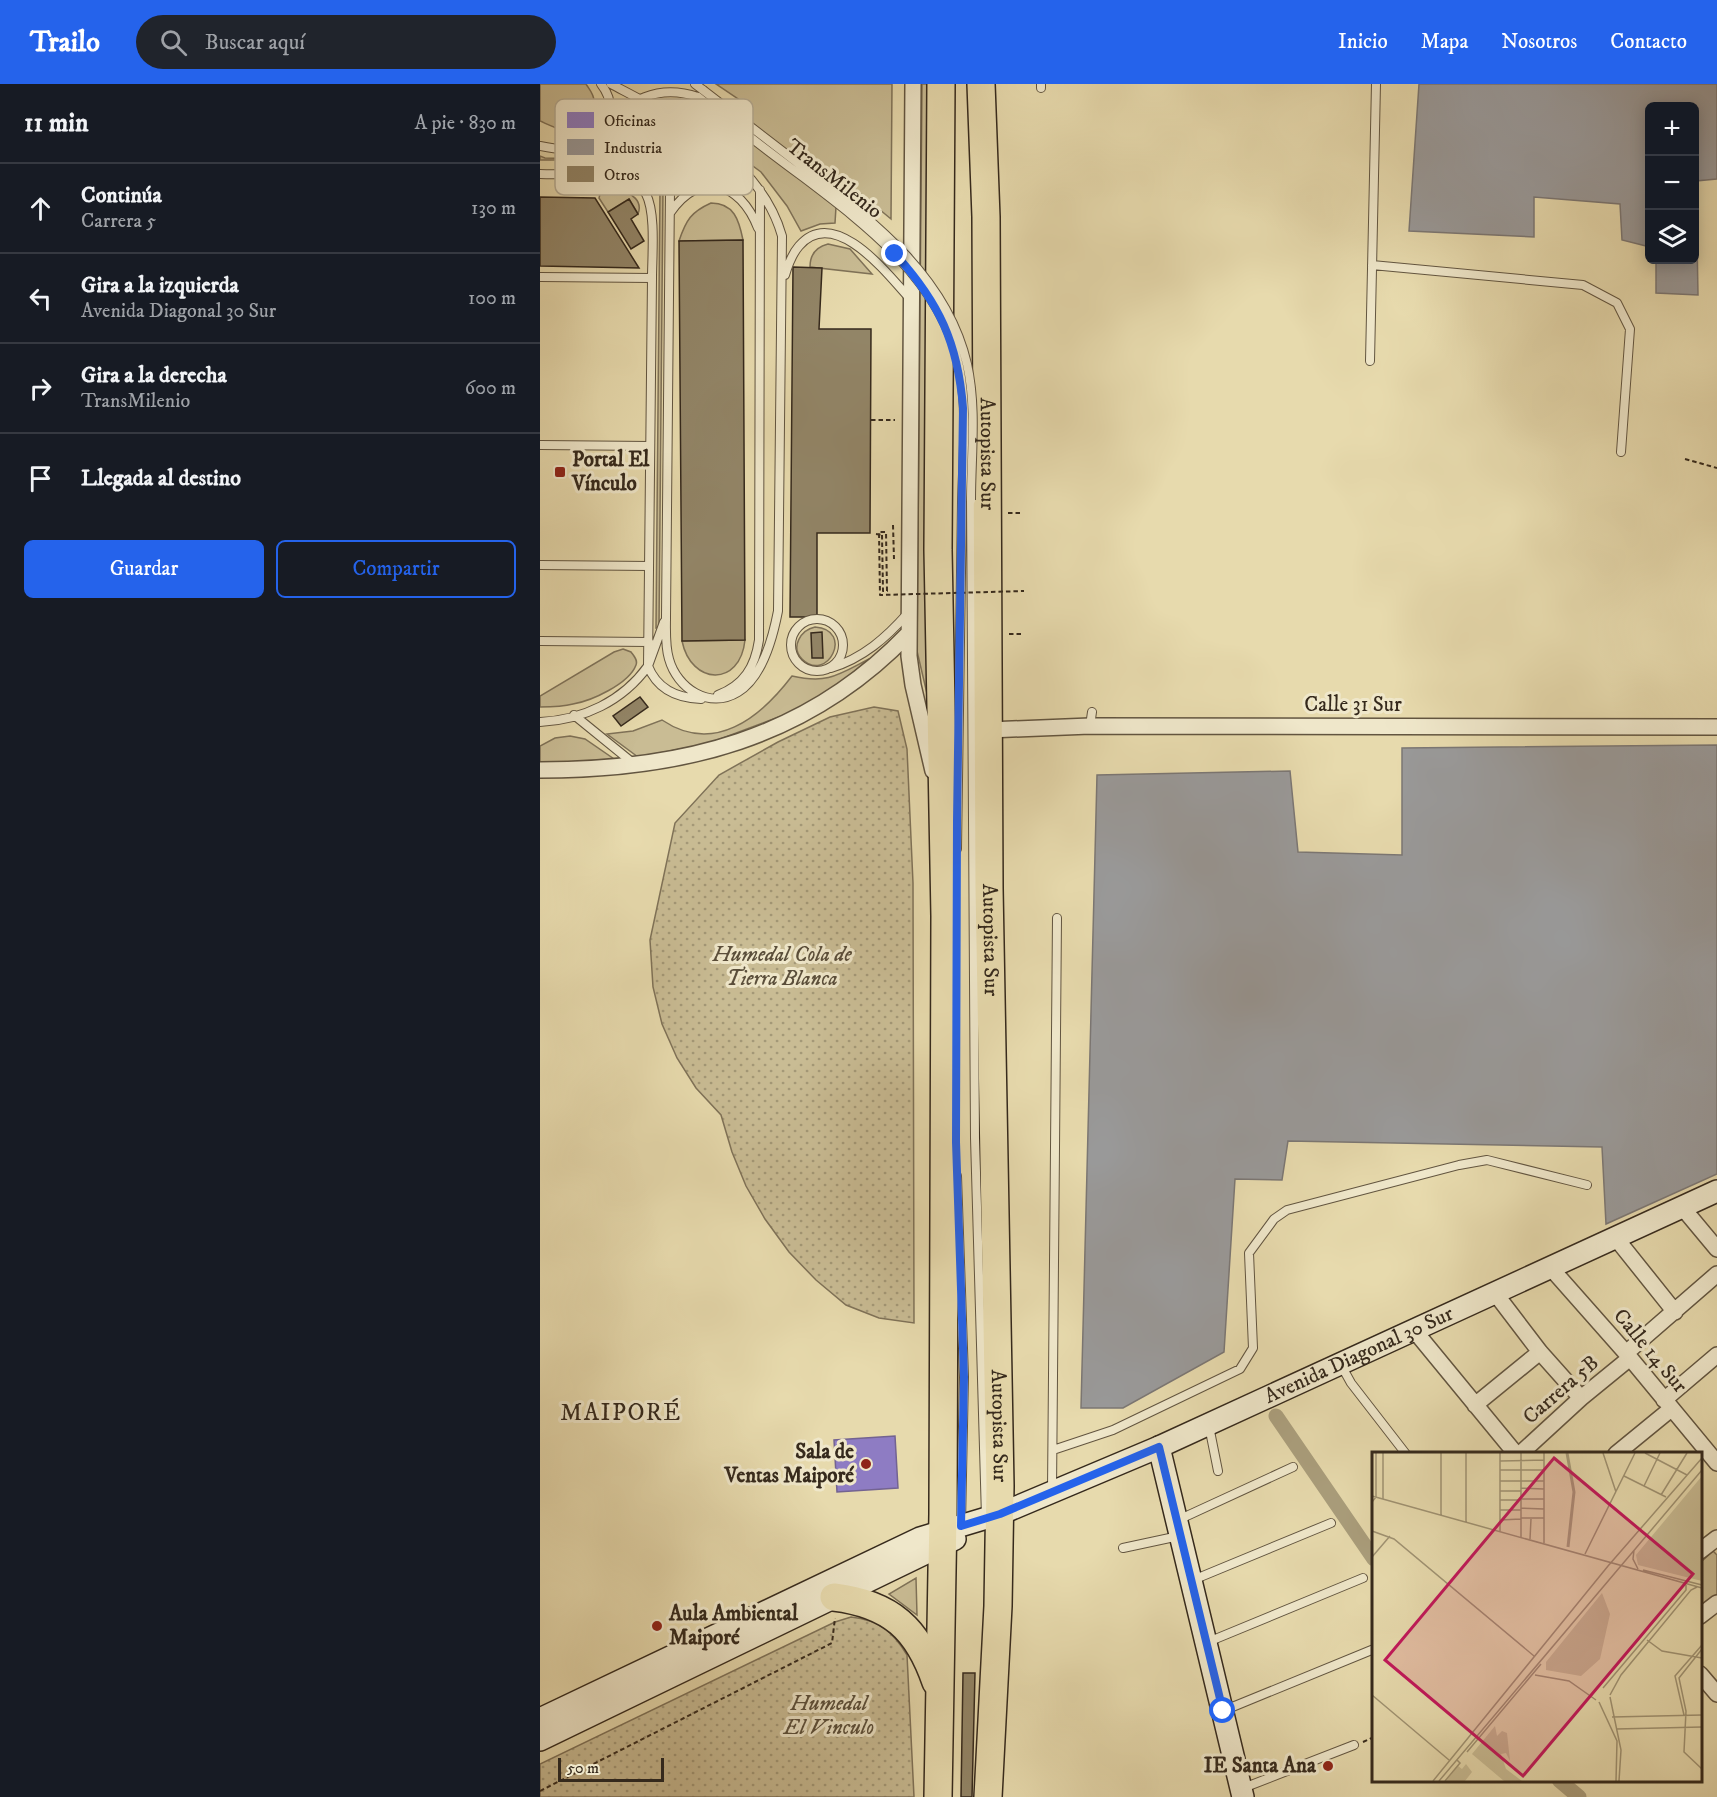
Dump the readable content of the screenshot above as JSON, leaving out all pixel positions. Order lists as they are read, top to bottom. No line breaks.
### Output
{"streets":{"highway":["Autopista Sur"],"street":["Calle 31 Sur","Calle 14 Sur","Avenida Diagonal 30 Sur","Carrera 5B"],"lane":["TransMilenio"]},"crossings":[["TransMilenio","Autopista Sur"],["TransMilenio","Avenida Diagonal 30 Sur"],["Autopista Sur","Calle 31 Sur"],["Autopista Sur","Avenida Diagonal 30 Sur"],["Calle 14 Sur","Avenida Diagonal 30 Sur"],["Calle 14 Sur","Carrera 5B"]],"districts":["MAIPORÉ"],"parks":["Humedal Cola de Tierra Blanca","Humedal El Vinculo"],"places":{"transit":["Portal El Vínculo"],"other":["Sala de Ventas Maiporé","Aula Ambiental Maiporé","IE Santa Ana"]},"legend":["Oficinas","Industria","Otros"],"scale_bar":"50 m","page":{"header":"Trailo","search":"Buscar aquí","nav":["Inicio","Mapa","Nosotros","Contacto"],"heading":["11 min","A pie · 830 m"],"map_buttons":["+","−"],"list":[["Continúa","Carrera 5","130 m"],["Gira a la izquierda","Avenida Diagonal 30 Sur","100 m"],["Gira a la derecha","TransMilenio","600 m"],"Llegada al destino"],"buttons":["Guardar","Compartir"],"scale":"50 m"}}
